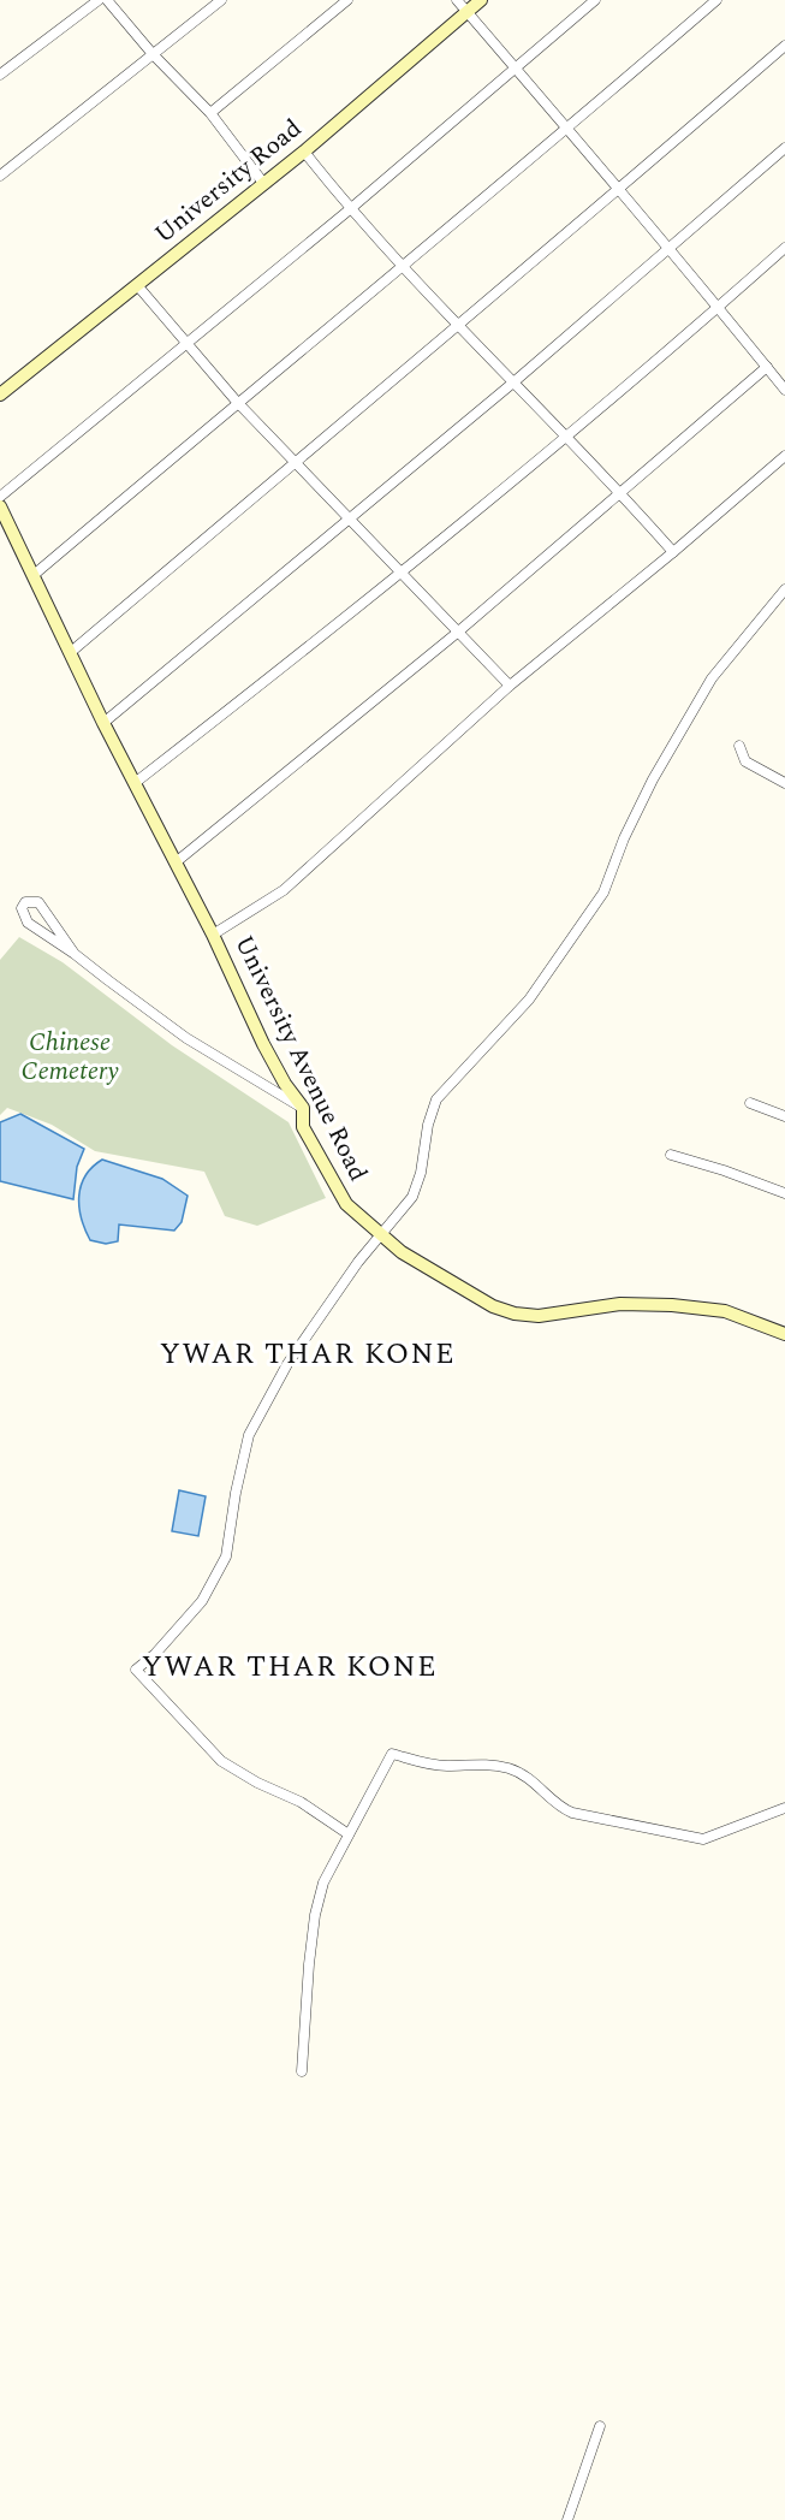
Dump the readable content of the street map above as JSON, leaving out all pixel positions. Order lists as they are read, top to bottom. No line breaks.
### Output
{"streets":{"main road":["University Road","University Avenue Road"]},"districts":["YWAR THAR KONE","YWAR THAR KONE"],"parks":["Chinese Cemetery"]}
